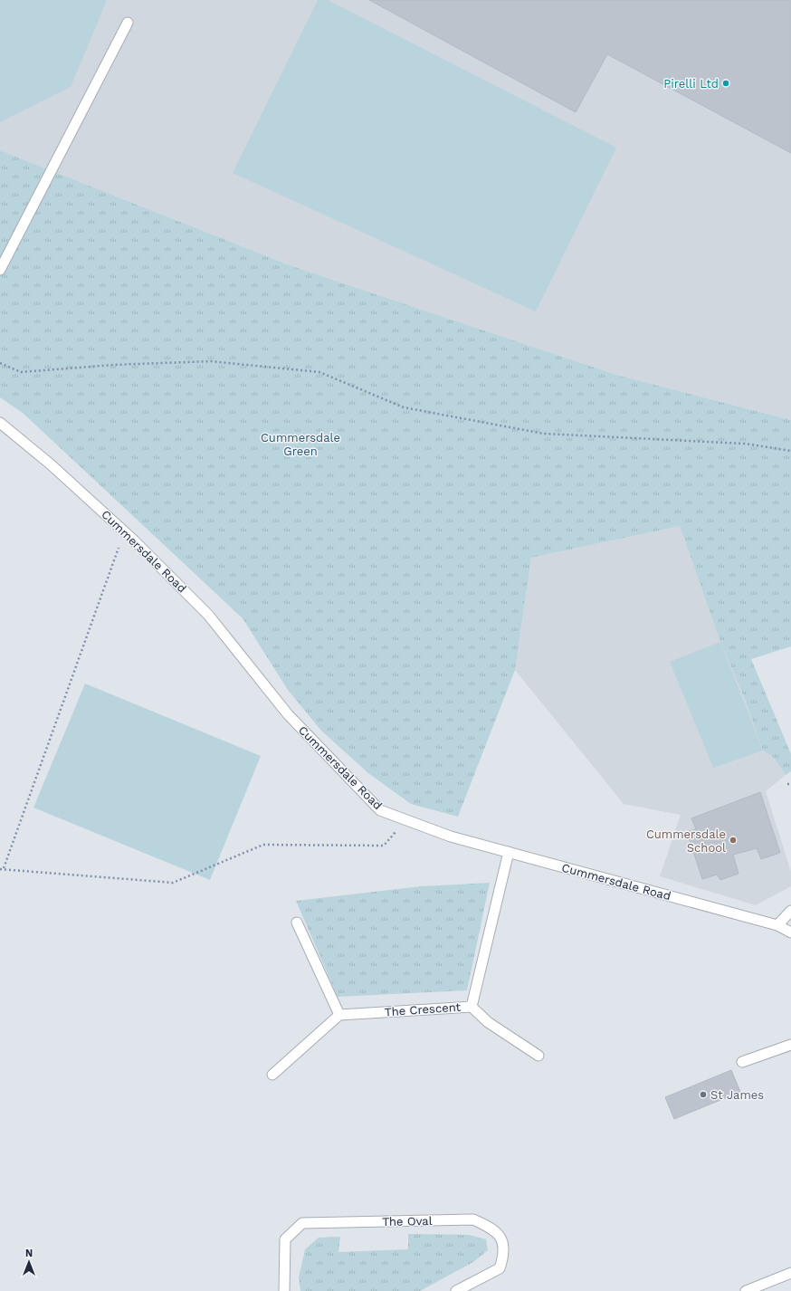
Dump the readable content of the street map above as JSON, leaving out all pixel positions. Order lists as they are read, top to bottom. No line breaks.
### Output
{"streets":{"street":["Cummersdale Road","The Crescent","The Oval"]},"crossings":[["Cummersdale Road","The Crescent"]],"parks":["Cummersdale Green"],"places":["Pirelli Ltd","Cummersdale School","St James"],"north":"top"}
